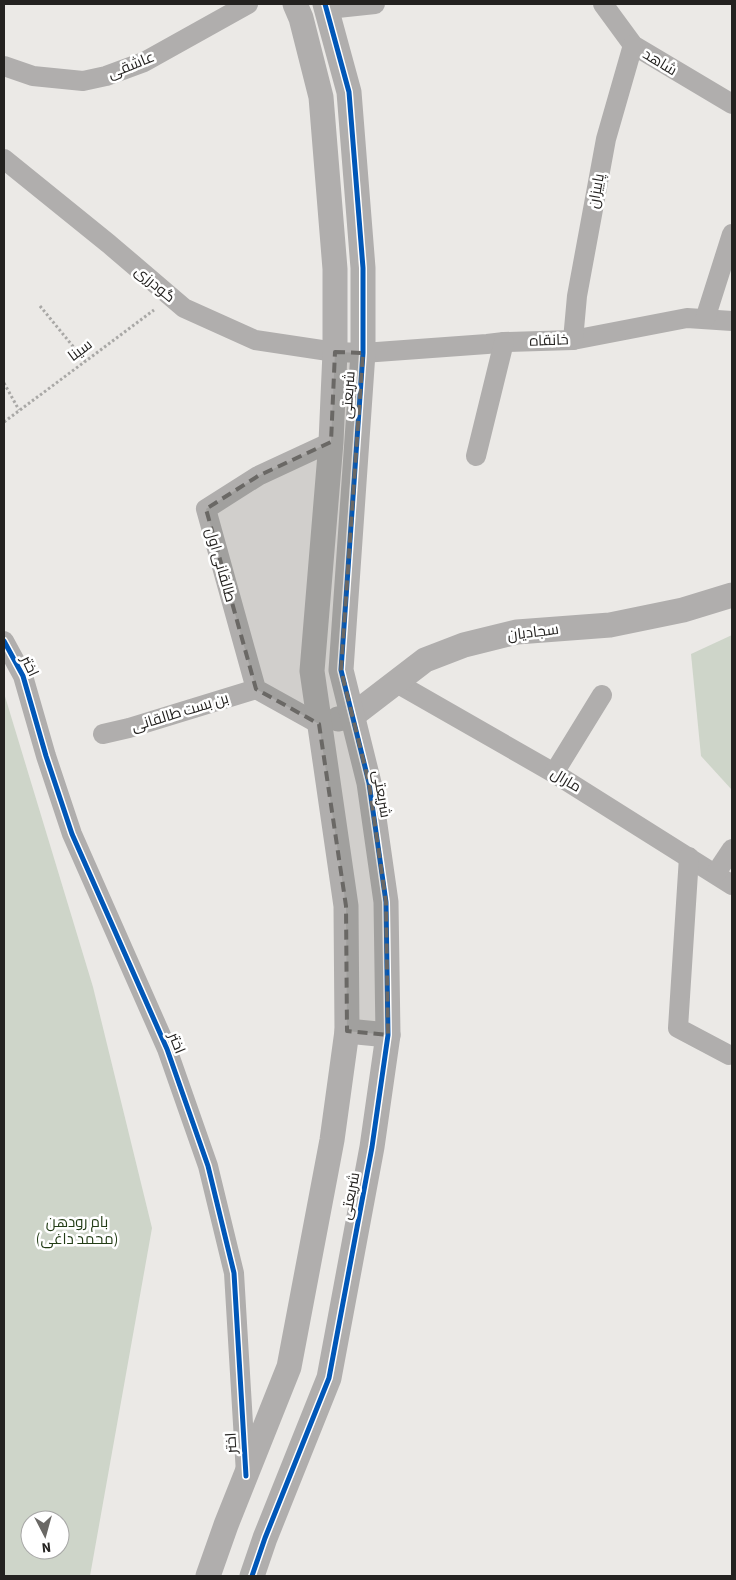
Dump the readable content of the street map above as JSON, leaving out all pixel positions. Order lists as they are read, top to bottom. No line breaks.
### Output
{"streets":{"street":["شاهد","عاشقی","پاییزان","گودرزی","خانقاه","شریعتی","طالقانی اول","سجادیان","اختر","بن بست طالقانی","مارال"],"path":["سینا"]},"crossings":[["شاهد","پاییزان"],["پاییزان","خانقاه"],["گودرزی","خانقاه"],["گودرزی","سینا"],["گودرزی","شریعتی"],["خانقاه","شریعتی"],["شریعتی","طالقانی اول"],["شریعتی","سجادیان"],["شریعتی","اختر"],["طالقانی اول","بن بست طالقانی"],["سجادیان","مارال"]],"parks":["بام رودهن (محمد داغی)"],"north":"bottom"}
